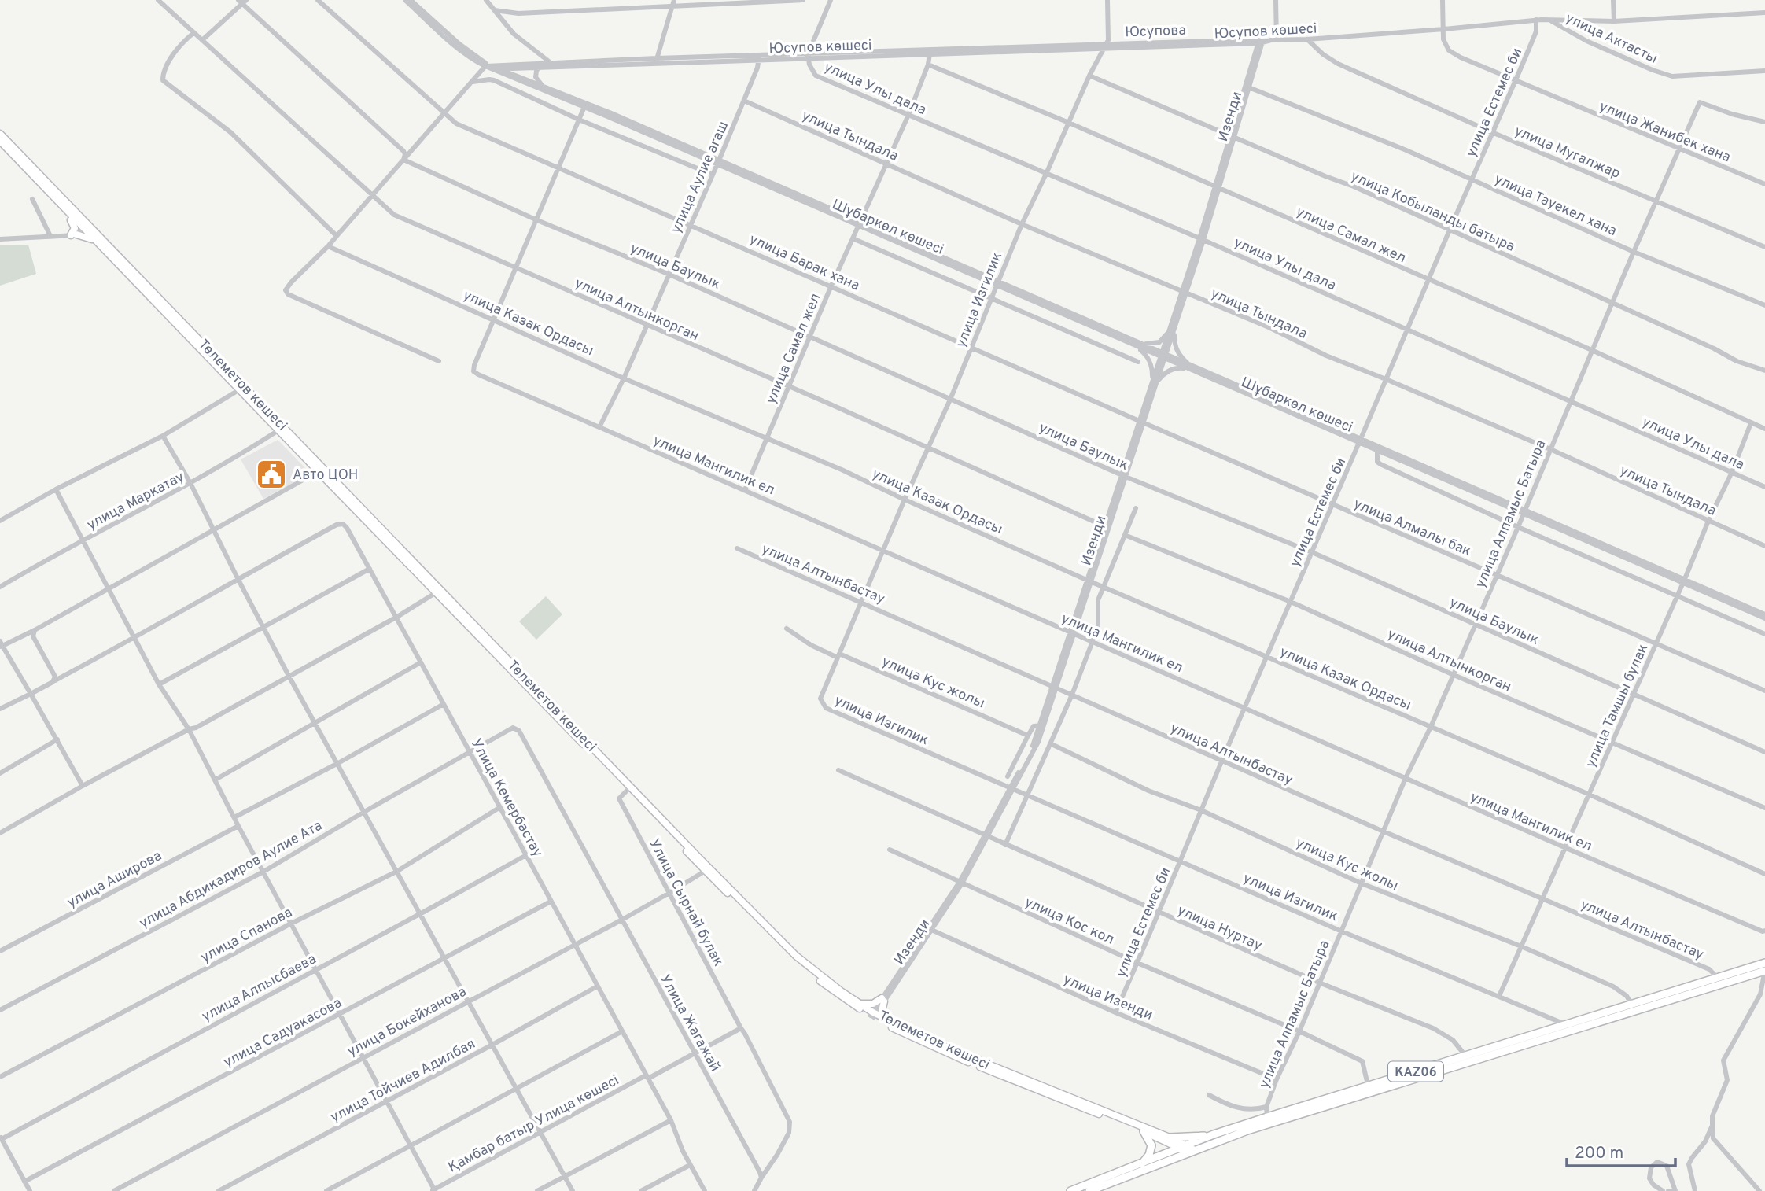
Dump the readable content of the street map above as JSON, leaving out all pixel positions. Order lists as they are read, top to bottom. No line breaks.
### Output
{"streets":{"highway":["KАZ06"],"main road":["Төлеметов көшесі"],"street":["Юсупова","Юсупов көшесі","улица Актасты","улица Улы дала","улица Естемес би","Изенди","улица Жанибек хана","улица Тындала","улица Мугалжар","улица Аулие агаш","улица Тауекел хана","улица Кобыланды батыра","Шұбаркөл көшесі","улица Самал жел","улица Барак хана","улица Баулык","улица Изгилик","улица Алтынкорган","улица Казак Ордасы","улица Мангилик ел","улица Маркатау","улица Алпамыс Батыра","улица Алмалы бак","улица Алтынбастау","улица Кус жолы","улица Тамшы булак","Улица Кемербастау","улица Абдикадиров Аулие Ата","улица Аширова","Улица Сырнай булак","улица Кос кол","улица Нуртау","улица Спанова","улица Алпысбаева","улица Изенди","улица Бокейханова","Улица Жагажай","улица Садуакасова","улица Тойчиев Адилбая","Қамбар батыр Улица көшесі"]},"crossings":[["Юсупова","Юсупов көшесі"],["Юсупова","Изенди"],["Юсупова","улица Изгилик"],["Юсупов көшесі","улица Актасты"],["Юсупов көшесі","улица Улы дала"],["Юсупов көшесі","улица Естемес би"],["Юсупов көшесі","Изенди"],["Юсупов көшесі","улица Жанибек хана"],["Юсупов көшесі","улица Мугалжар"],["Юсупов көшесі","улица Аулие агаш"],["Юсупов көшесі","улица Самал жел"],["Юсупов көшесі","улица Изгилик"],["улица Улы дала","улица Естемес би"],["улица Улы дала","Изенди"],["улица Улы дала","улица Самал жел"],["улица Улы дала","улица Изгилик"],["улица Улы дала","улица Алпамыс Батыра"],["улица Улы дала","улица Тамшы булак"],["улица Естемес би","улица Жанибек хана"],["улица Естемес би","улица Тындала"],["улица Естемес би","улица Мугалжар"],["улица Естемес би","улица Тауекел хана"],["улица Естемес би","улица Кобыланды батыра"],["улица Естемес би","Шұбаркөл көшесі"],["улица Естемес би","улица Самал жел"],["улица Естемес би","улица Баулык"],["улица Естемес би","улица Изгилик"],["улица Естемес би","улица Алтынкорган"],["улица Естемес би","улица Казак Ордасы"],["улица Естемес би","улица Мангилик ел"],["улица Естемес би","улица Алмалы бак"],["улица Естемес би","улица Алтынбастау"],["улица Естемес би","улица Кус жолы"],["улица Естемес би","улица Кос кол"],["улица Естемес би","улица Нуртау"],["улица Естемес би","улица Изенди"],["Изенди","улица Тындала"],["Изенди","улица Тауекел хана"],["Изенди","улица Кобыланды батыра"],["Изенди","Шұбаркөл көшесі"],["Изенди","улица Самал жел"],["Изенди","улица Барак хана"],["Изенди","улица Баулык"],["Изенди","улица Изгилик"],["Изенди","улица Алтынкорган"],["Изенди","улица Казак Ордасы"],["Изенди","Төлеметов көшесі"],["Изенди","улица Мангилик ел"],["Изенди","улица Алмалы бак"],["Изенди","улица Алтынбастау"],["Изенди","улица Кос кол"],["Изенди","улица Нуртау"],["Изенди","улица Изенди"],["улица Жанибек хана","улица Алпамыс Батыра"],["улица Тындала","улица Аулие агаш"],["улица Тындала","улица Самал жел"],["улица Тындала","улица Изгилик"],["улица Тындала","улица Алпамыс Батыра"],["улица Тындала","улица Тамшы булак"],["улица Мугалжар","улица Алпамыс Батыра"],["улица Аулие агаш","Шұбаркөл көшесі"],["улица Аулие агаш","улица Барак хана"],["улица Аулие агаш","улица Баулык"],["улица Аулие агаш","улица Алтынкорган"],["улица Аулие агаш","улица Казак Ордасы"],["улица Аулие агаш","улица Мангилик ел"],["улица Тауекел хана","улица Алпамыс Батыра"],["улица Кобыланды батыра","улица Изгилик"],["улица Кобыланды батыра","улица Алпамыс Батыра"],["Шұбаркөл көшесі","улица Самал жел"],["Шұбаркөл көшесі","улица Изгилик"],["Шұбаркөл көшесі","улица Алпамыс Батыра"],["Шұбаркөл көшесі","улица Тамшы булак"],["улица Самал жел","улица Барак хана"],["улица Самал жел","улица Баулык"],["улица Самал жел","улица Изгилик"],["улица Самал жел","улица Алтынкорган"],["улица Самал жел","улица Казак Ордасы"],["улица Самал жел","улица Мангилик ел"],["улица Самал жел","улица Алпамыс Батыра"],["улица Самал жел","улица Тамшы булак"],["улица Барак хана","улица Изгилик"],["улица Барак хана","улица Алмалы бак"],["улица Баулык","улица Изгилик"],["улица Баулык","улица Алпамыс Батыра"],["улица Баулык","улица Тамшы булак"],["улица Изгилик","улица Алтынкорган"],["улица Изгилик","улица Казак Ордасы"],["улица Изгилик","улица Мангилик ел"],["улица Изгилик","улица Алпамыс Батыра"],["улица Изгилик","улица Алтынбастау"],["улица Изгилик","улица Кус жолы"],["улица Изгилик","улица Тамшы булак"],["улица Изгилик","KАZ06"],["улица Алтынкорган","улица Алпамыс Батыра"],["улица Алтынкорган","улица Тамшы булак"],["улица Казак Ордасы","улица Мангилик ел"],["улица Казак Ордасы","улица Алпамыс Батыра"],["улица Казак Ордасы","улица Тамшы булак"],["Төлеметов көшесі","улица Маркатау"],["Төлеметов көшесі","Улица Сырнай булак"],["Төлеметов көшесі","улица Бокейханова"],["Төлеметов көшесі","KАZ06"],["улица Мангилик ел","улица Алпамыс Батыра"],["улица Мангилик ел","улица Тамшы булак"],["улица Алпамыс Батыра","улица Алмалы бак"],["улица Алпамыс Батыра","улица Алтынбастау"],["улица Алпамыс Батыра","улица Кус жолы"],["улица Алпамыс Батыра","улица Кос кол"],["улица Алпамыс Батыра","улица Нуртау"],["улица Алпамыс Батыра","улица Изенди"],["улица Алпамыс Батыра","KАZ06"],["улица Алмалы бак","улица Тамшы булак"],["улица Алтынбастау","улица Тамшы булак"],["улица Алтынбастау","KАZ06"],["улица Кус жолы","улица Тамшы булак"],["улица Кус жолы","KАZ06"],["Улица Кемербастау","улица Абдикадиров Аулие Ата"],["Улица Кемербастау","улица Спанова"],["Улица Кемербастау","улица Алпысбаева"],["Улица Кемербастау","улица Бокейханова"],["Улица Кемербастау","Улица Жагажай"],["Улица Кемербастау","улица Садуакасова"],["Улица Кемербастау","улица Тойчиев Адилбая"],["Улица Кемербастау","Қамбар батыр Улица көшесі"],["улица Абдикадиров Аулие Ата","Улица Жагажай"],["Улица Сырнай булак","улица Бокейханова"],["Улица Сырнай булак","Улица Жагажай"],["Улица Сырнай булак","Қамбар батыр Улица көшесі"],["улица Кос кол","KАZ06"],["улица Нуртау","KАZ06"],["улица Бокейханова","Улица Жагажай"],["Улица Жагажай","Қамбар батыр Улица көшесі"]],"places":{"public building":["Авто ЦОН"]},"scale_bar":"200 m"}
